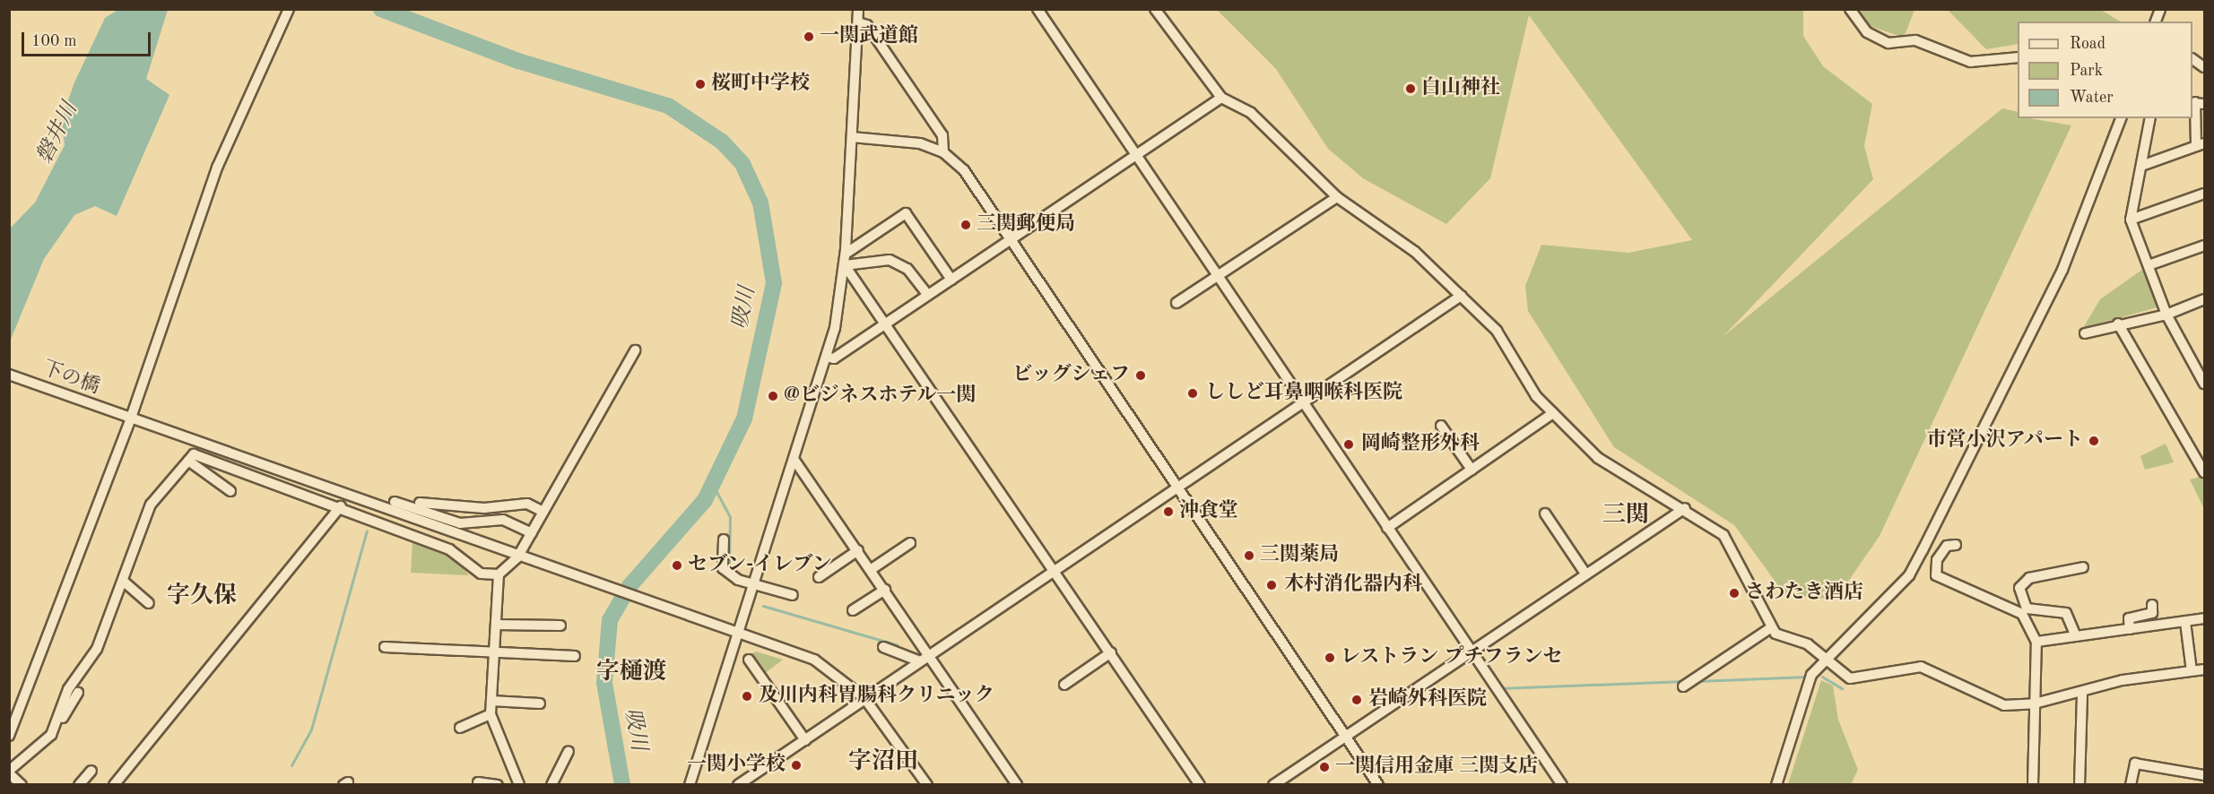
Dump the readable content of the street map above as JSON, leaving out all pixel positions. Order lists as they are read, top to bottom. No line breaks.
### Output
{"streets":{"street":["下の橋"]},"districts":["三関","字久保","字樋渡","字沼田"],"water":["磐井川","吸川"],"places":["一関武道館","桜町中学校","白山神社","三関郵便局","ビッグシェフ","ししど耳鼻咽喉科医院","@ビジネスホテル一関","市営小沢アパート","岡崎整形外科","沖食堂","三関薬局","セブン-イレブン","木村消化器内科","さわたき酒店","レストラン プチフランセ","及川内科胃腸科クリニック","岩崎外科医院","一関小学校","一関信用金庫 三関支店"],"legend":["Road","Park","Water"],"scale_bar":"100 m"}
